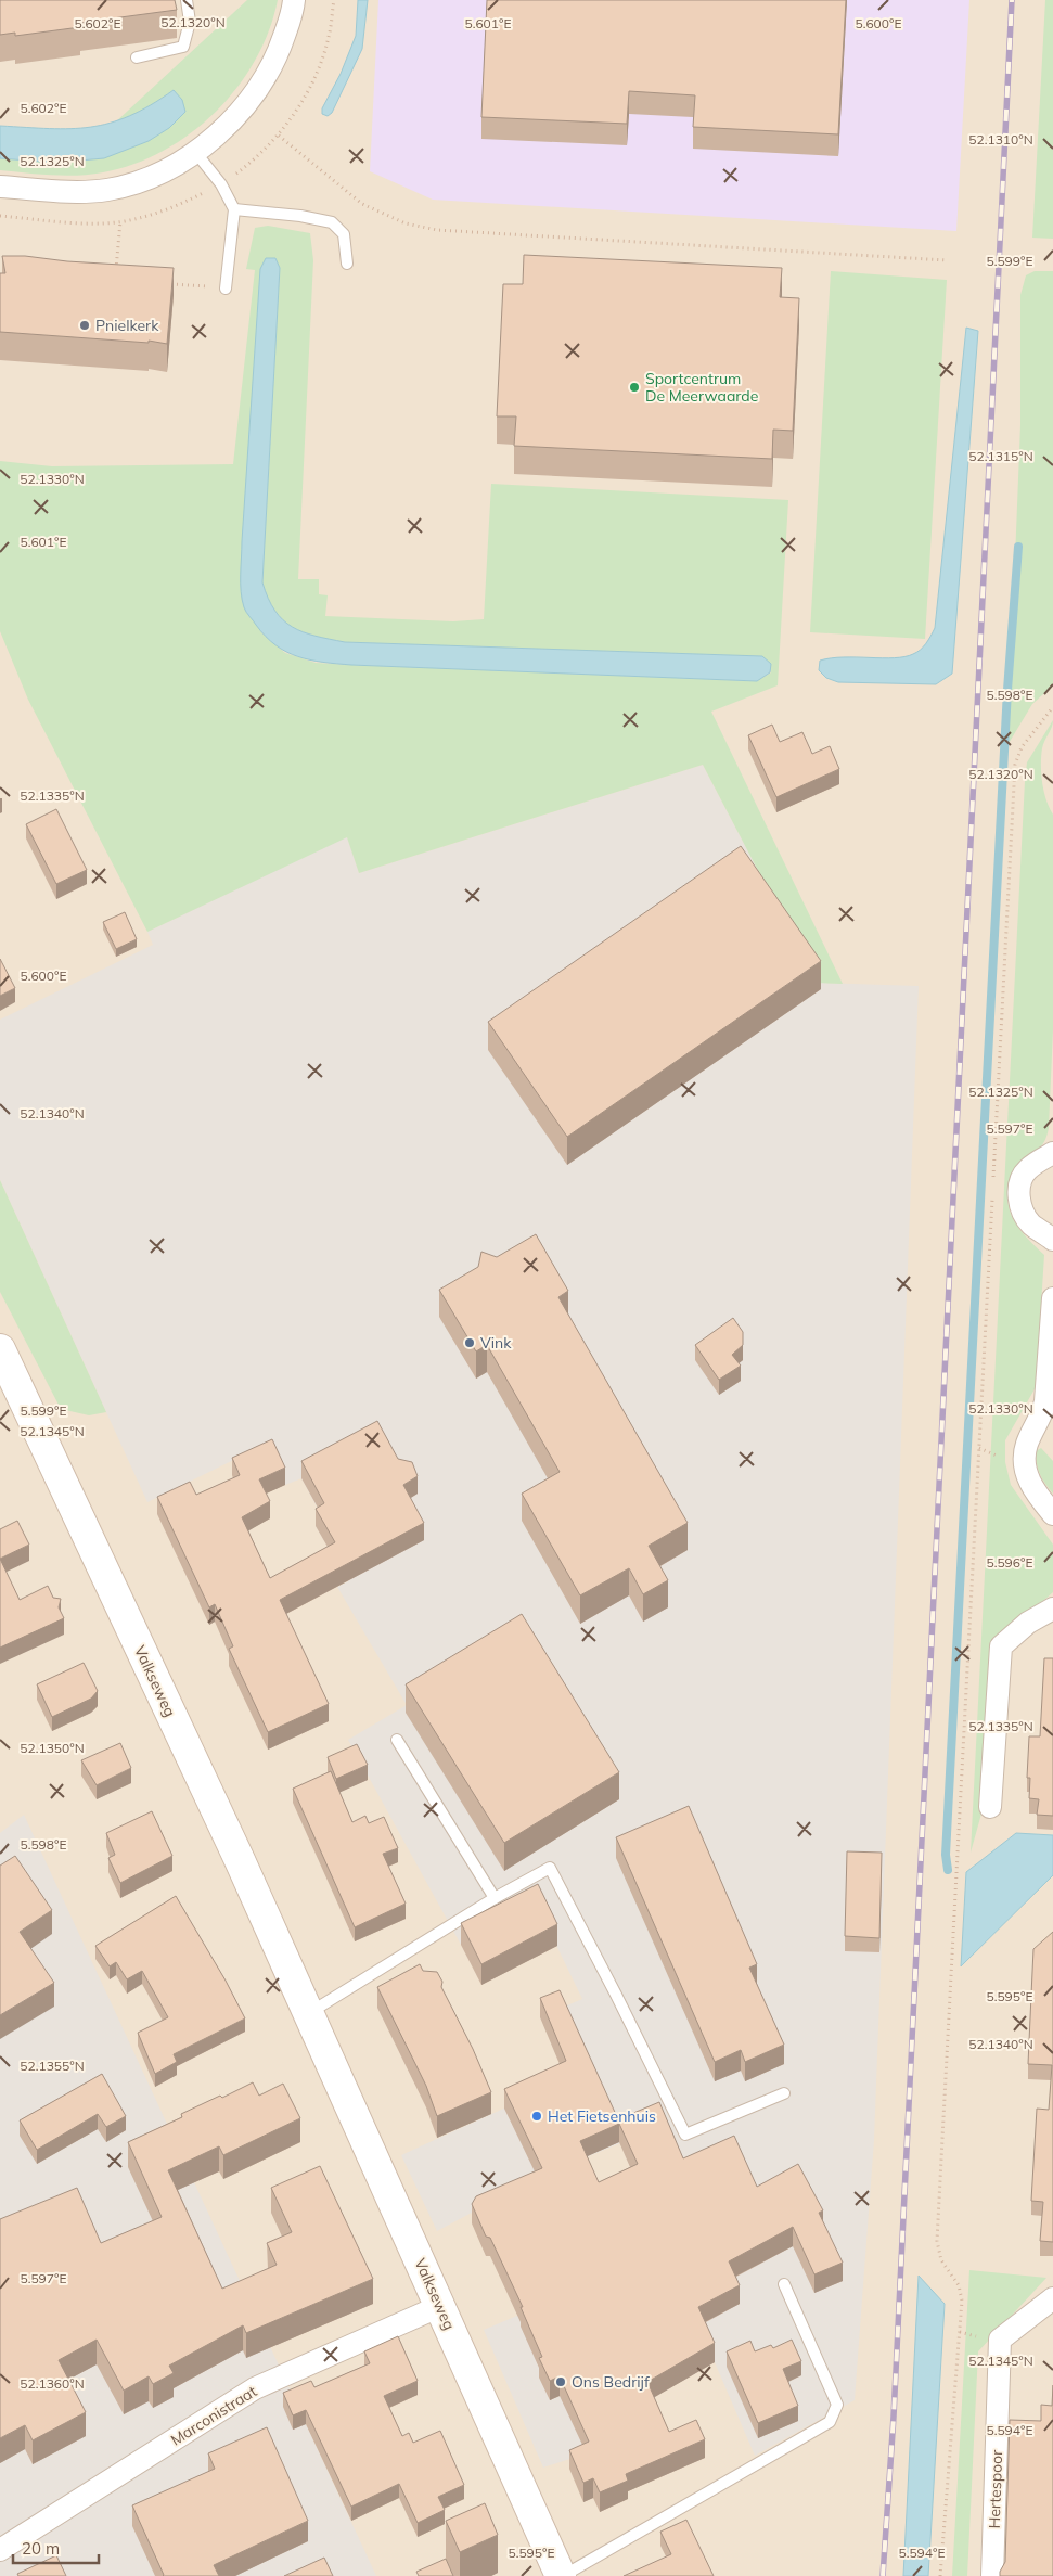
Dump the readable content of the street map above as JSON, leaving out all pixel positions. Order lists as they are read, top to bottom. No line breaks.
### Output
{"streets":{"street":["Valkseweg","Marconistraat","Hertespoor"]},"crossings":[["Valkseweg","Marconistraat"]],"places":["Pnielkerk","Sportcentrum De Meerwaarde","Vink","Het Fietsenhuis","Ons Bedrijf"],"scale_bar":"20 m","coordinates":["52.1320°N","5.602°E","5.601°E","5.600°E","52.1310°N","52.1325°N","5.599°E","52.1315°N","52.1330°N","5.598°E","52.1335°N","52.1340°N","5.597°E","52.1345°N","5.596°E","52.1350°N","5.595°E","52.1355°N","52.1360°N","5.594°E"]}
